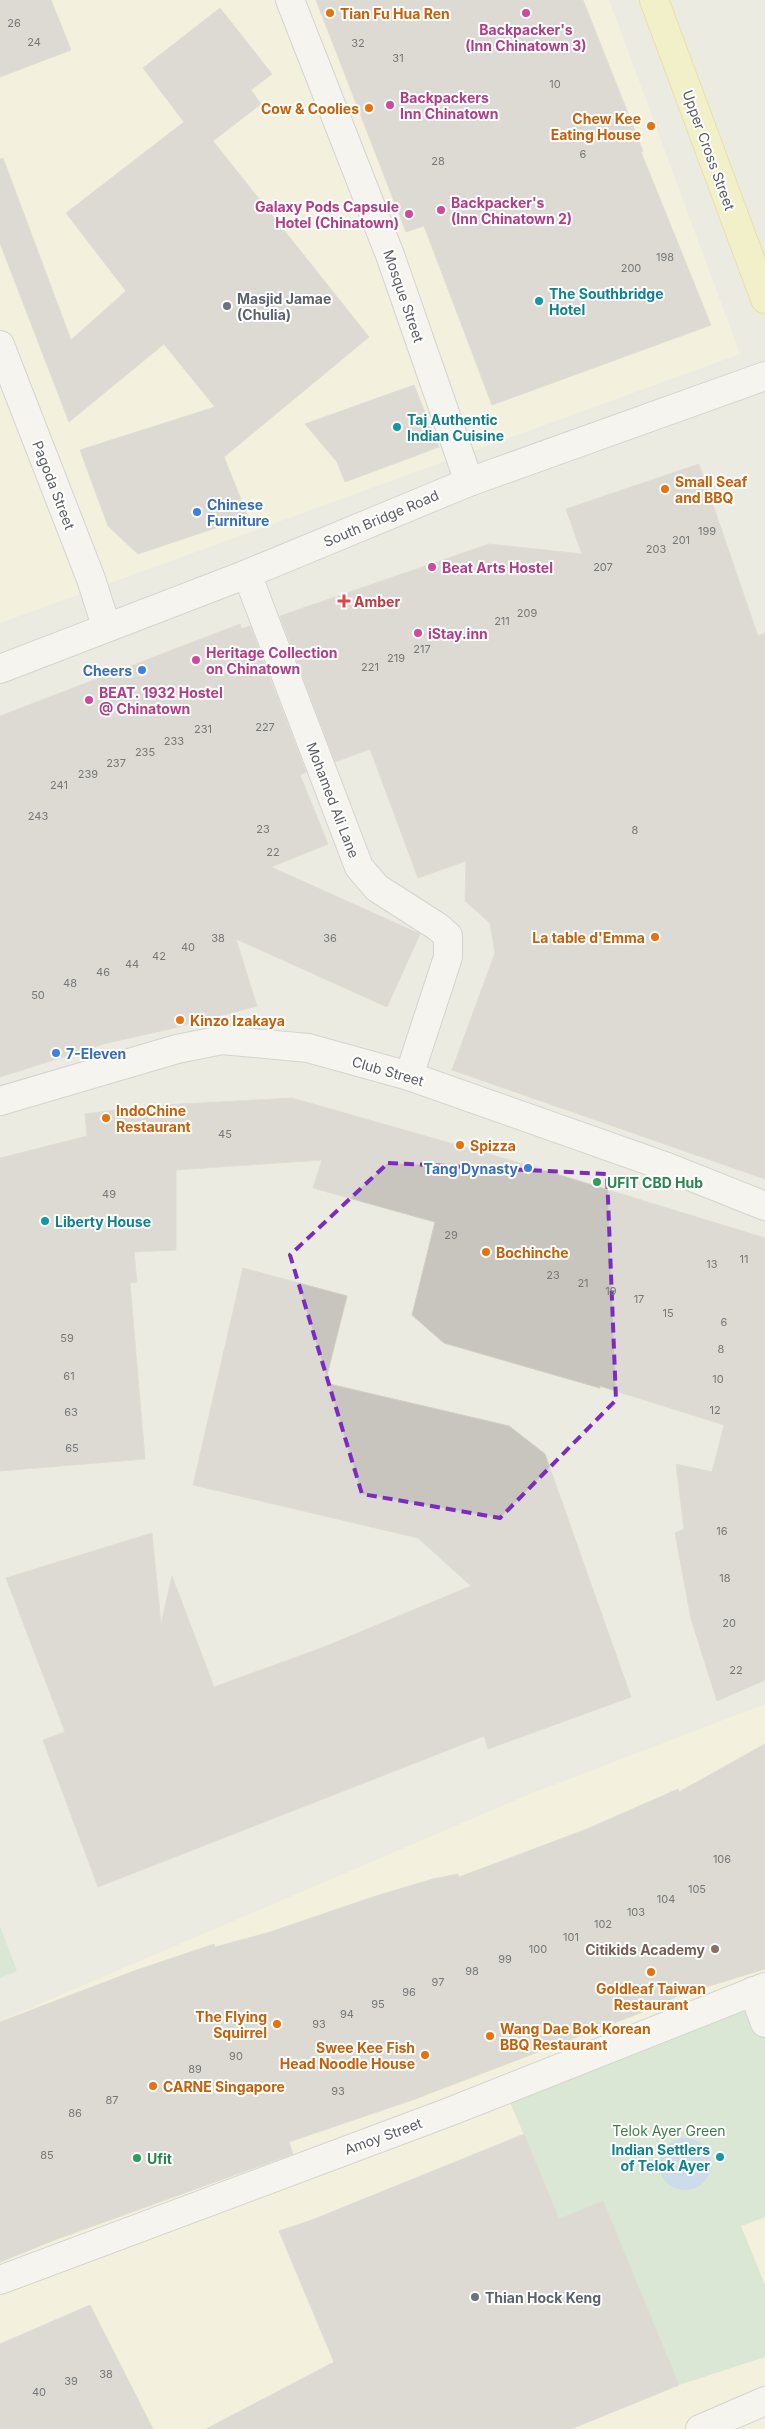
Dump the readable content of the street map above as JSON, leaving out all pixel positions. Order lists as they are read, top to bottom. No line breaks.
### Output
{"streets":{"main road":["Upper Cross Street"],"street":["Mosque Street","Pagoda Street","South Bridge Road","Mohamed Ali Lane","Club Street","Amoy Street"]},"crossings":[["Mosque Street","South Bridge Road"],["Pagoda Street","South Bridge Road"],["South Bridge Road","Mohamed Ali Lane"],["Mohamed Ali Lane","Club Street"]],"parks":["Telok Ayer Green"],"places":{"other":["Tian Fu Hua Ren","Backpacker's (Inn Chinatown 3)","Backpackers Inn Chinatown","Cow & Coolies","Chew Kee Eating House","Backpacker's (Inn Chinatown 2)","Galaxy Pods Capsule Hotel (Chinatown)","The Southbridge Hotel","Masjid Jamae (Chulia)","Taj Authentic Indian Cuisine","Small Seaf and BBQ","Chinese Furniture","Beat Arts Hostel","iStay.inn","Heritage Collection on Chinatown","Cheers","BEAT. 1932 Hostel @ Chinatown","La table d'Emma","Kinzo Izakaya","7-Eleven","IndoChine Restaurant","Spizza","Tang Dynasty","UFIT CBD Hub","Liberty House","Bochinche","Citikids Academy","Goldleaf Taiwan Restaurant","The Flying Squirrel","Wang Dae Bok Korean BBQ Restaurant","Swee Kee Fish Head Noodle House","CARNE Singapore","Indian Settlers of Telok Ayer","Ufit","Thian Hock Keng"],"health":["Amber"]},"house_numbers":["26","24","32","31","10","6","28","198","200","199","201","203","207","209","211","217","219","221","227","231","233","235","237","239","241","243","23","8","22","38","36","40","42","44","46","48","50","45","49","29","11","13","23","21","19","17","15","6","59","8","61","10","12","63","65","16","18","20","22","106","105","104","103","102","101","100","99","98","97","96","95","94","93","90","89","93","87","86","85","38","39","40"]}
